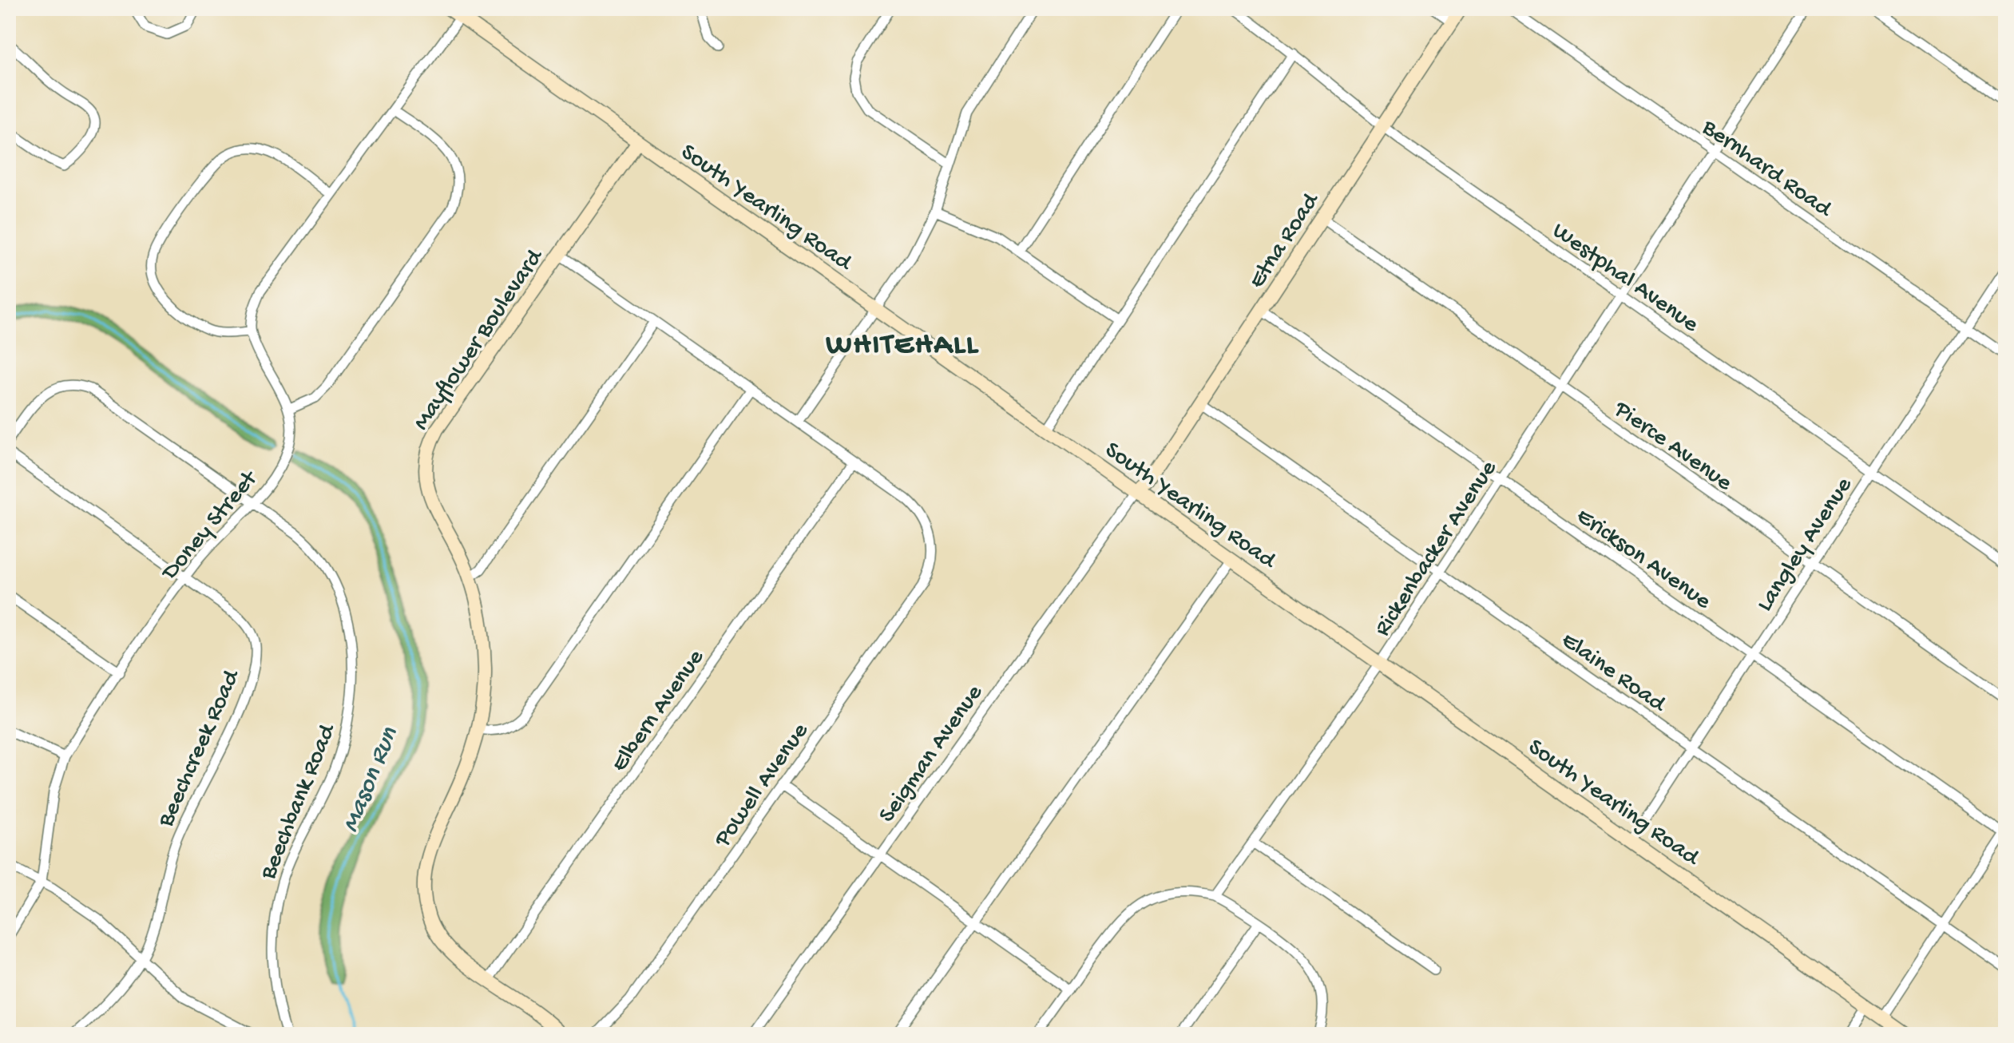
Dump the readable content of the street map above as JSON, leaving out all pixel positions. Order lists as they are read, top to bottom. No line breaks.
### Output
{"streets":{"street":["Bernhard Road","South Yearling Road","Etna Road","Westphal Avenue","Mayflower Boulevard","Pierce Avenue","Doney Street","Langley Avenue","Rickenbacker Avenue","Erickson Avenue","Elaine Road","Elbern Avenue","Beechcreek Road","Seigman Avenue","Powell Avenue","Beechbank Road"]},"crossings":[["Bernhard Road","Langley Avenue"],["Bernhard Road","Rickenbacker Avenue"],["South Yearling Road","Etna Road"],["South Yearling Road","Mayflower Boulevard"],["South Yearling Road","Langley Avenue"],["South Yearling Road","Rickenbacker Avenue"],["South Yearling Road","Seigman Avenue"],["Etna Road","Westphal Avenue"],["Etna Road","Pierce Avenue"],["Etna Road","Erickson Avenue"],["Etna Road","Elaine Road"],["Etna Road","Seigman Avenue"],["Westphal Avenue","Langley Avenue"],["Westphal Avenue","Rickenbacker Avenue"],["Mayflower Boulevard","Elbern Avenue"],["Pierce Avenue","Langley Avenue"],["Pierce Avenue","Rickenbacker Avenue"],["Doney Street","Beechcreek Road"],["Doney Street","Beechbank Road"],["Langley Avenue","Erickson Avenue"],["Langley Avenue","Elaine Road"],["Rickenbacker Avenue","Erickson Avenue"],["Rickenbacker Avenue","Elaine Road"],["Elbern Avenue","Powell Avenue"]],"districts":["WHITEHALL"],"water":["Mason Run"]}
